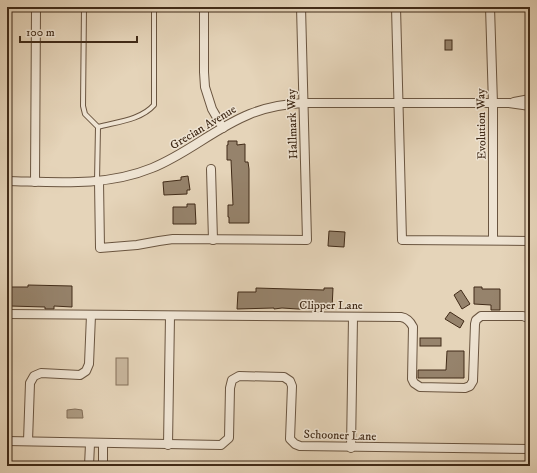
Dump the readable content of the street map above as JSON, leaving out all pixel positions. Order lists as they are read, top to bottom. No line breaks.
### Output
{"streets":{"street":["Hallmark Way","Evolution Way","Grecian Avenue","Clipper Lane","Schooner Lane"]},"crossings":[["Hallmark Way","Grecian Avenue"],["Evolution Way","Grecian Avenue"]],"scale_bar":"100 m"}
